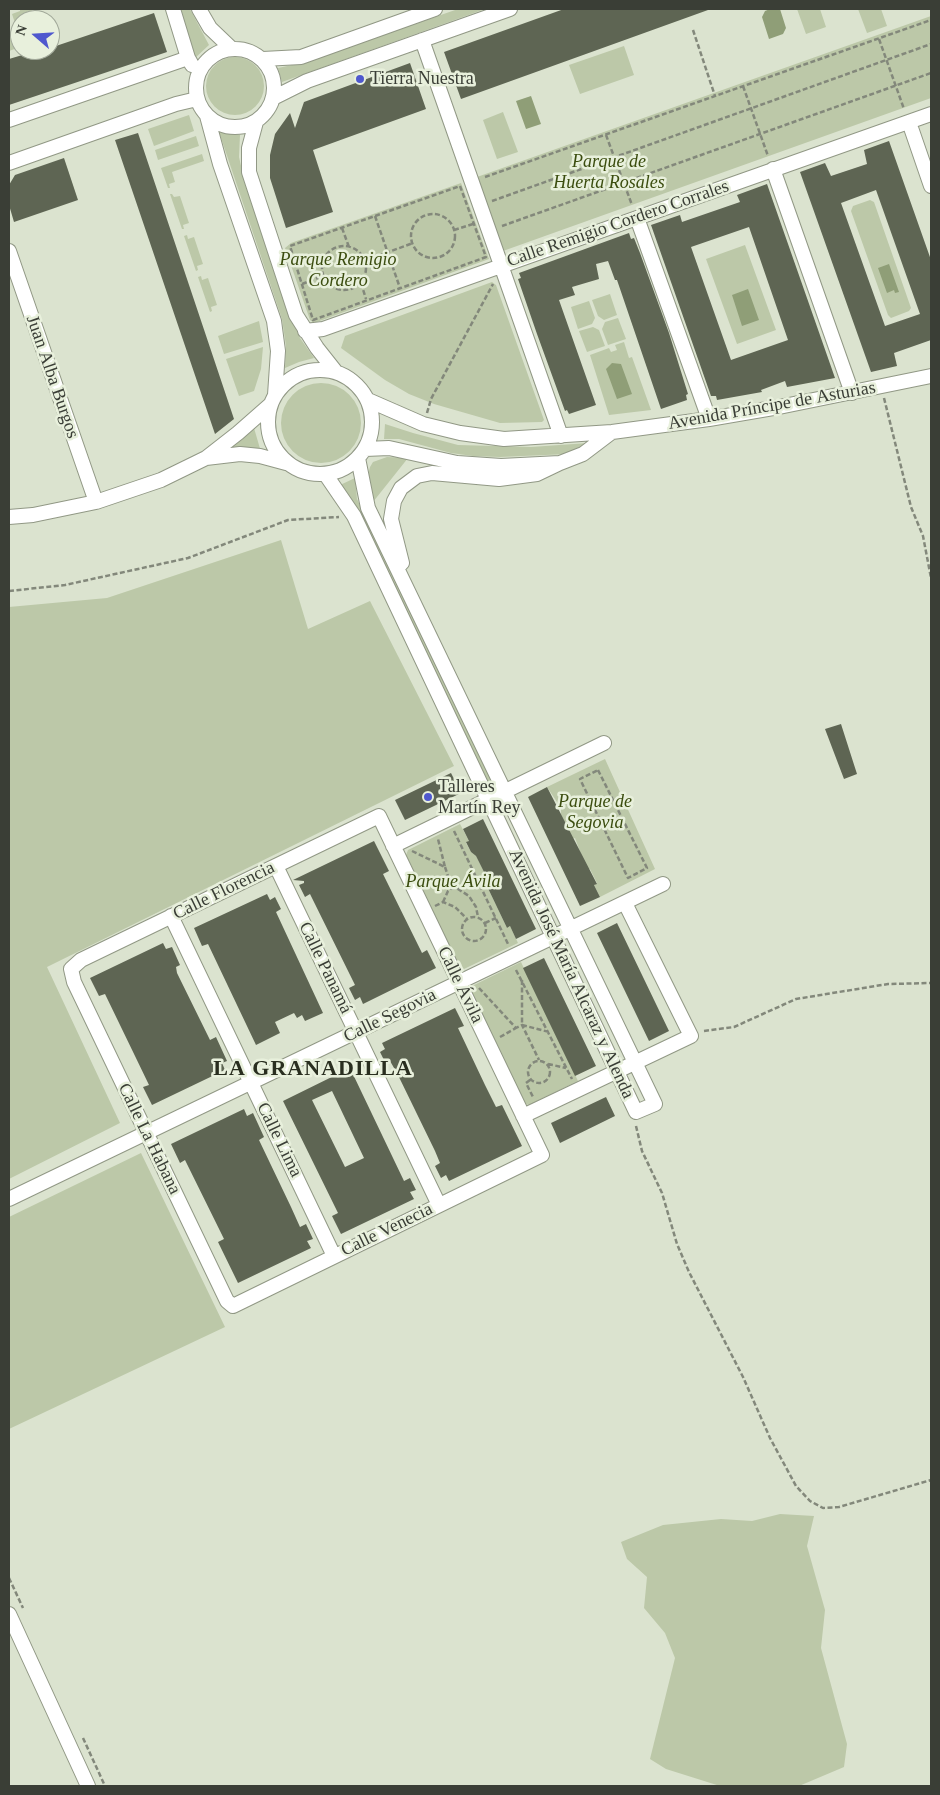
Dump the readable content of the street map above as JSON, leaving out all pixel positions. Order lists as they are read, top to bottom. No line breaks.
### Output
{"streets":{"street":["Calle Remigio Cordero Corrales","Juan Alba Burgos","Avenida Príncipe de Asturias","Calle Florencia","Calle Panamá","Avenida José María Alcaraz y Alenda","Calle Ávila","Calle Segovia","Calle La Habana","Calle Lima","Calle Venecia"]},"crossings":[["Avenida Príncipe de Asturias","Avenida José María Alcaraz y Alenda"],["Calle Florencia","Calle Panamá"],["Calle Florencia","Calle Ávila"],["Calle Florencia","Calle La Habana"],["Calle Florencia","Calle Lima"],["Calle Panamá","Calle Segovia"],["Calle Panamá","Calle Venecia"],["Avenida José María Alcaraz y Alenda","Calle Segovia"],["Calle Ávila","Calle Segovia"],["Calle Ávila","Calle Venecia"],["Calle Segovia","Calle La Habana"],["Calle Segovia","Calle Lima"],["Calle La Habana","Calle Venecia"],["Calle Lima","Calle Venecia"]],"districts":["LA GRANADILLA"],"parks":["Parque de Huerta Rosales","Parque Remigio Cordero","Parque de Segovia","Parque Ávila"],"places":["Tierra Nuestra","Talleres Martín Rey"],"north":"left"}
